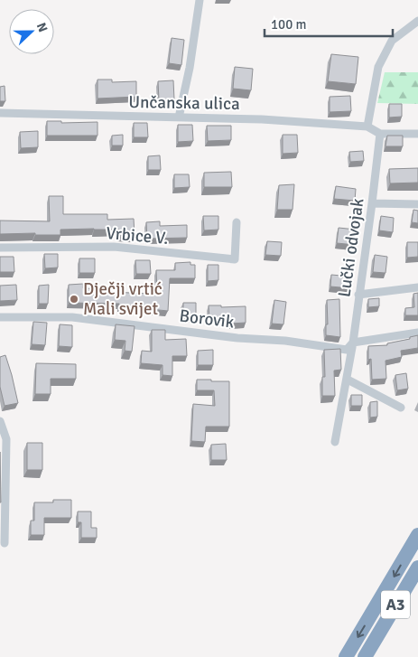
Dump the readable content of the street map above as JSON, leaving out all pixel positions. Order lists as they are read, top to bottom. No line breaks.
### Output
{"streets":{"highway":["A3"],"street":["Unčanska ulica","Vrbice V.","Lučki odvojak","Borovik"]},"crossings":[["Lučki odvojak","Borovik"]],"places":["Dječji vrtić Mali svijet"],"scale_bar":"100 m","north":"right"}
